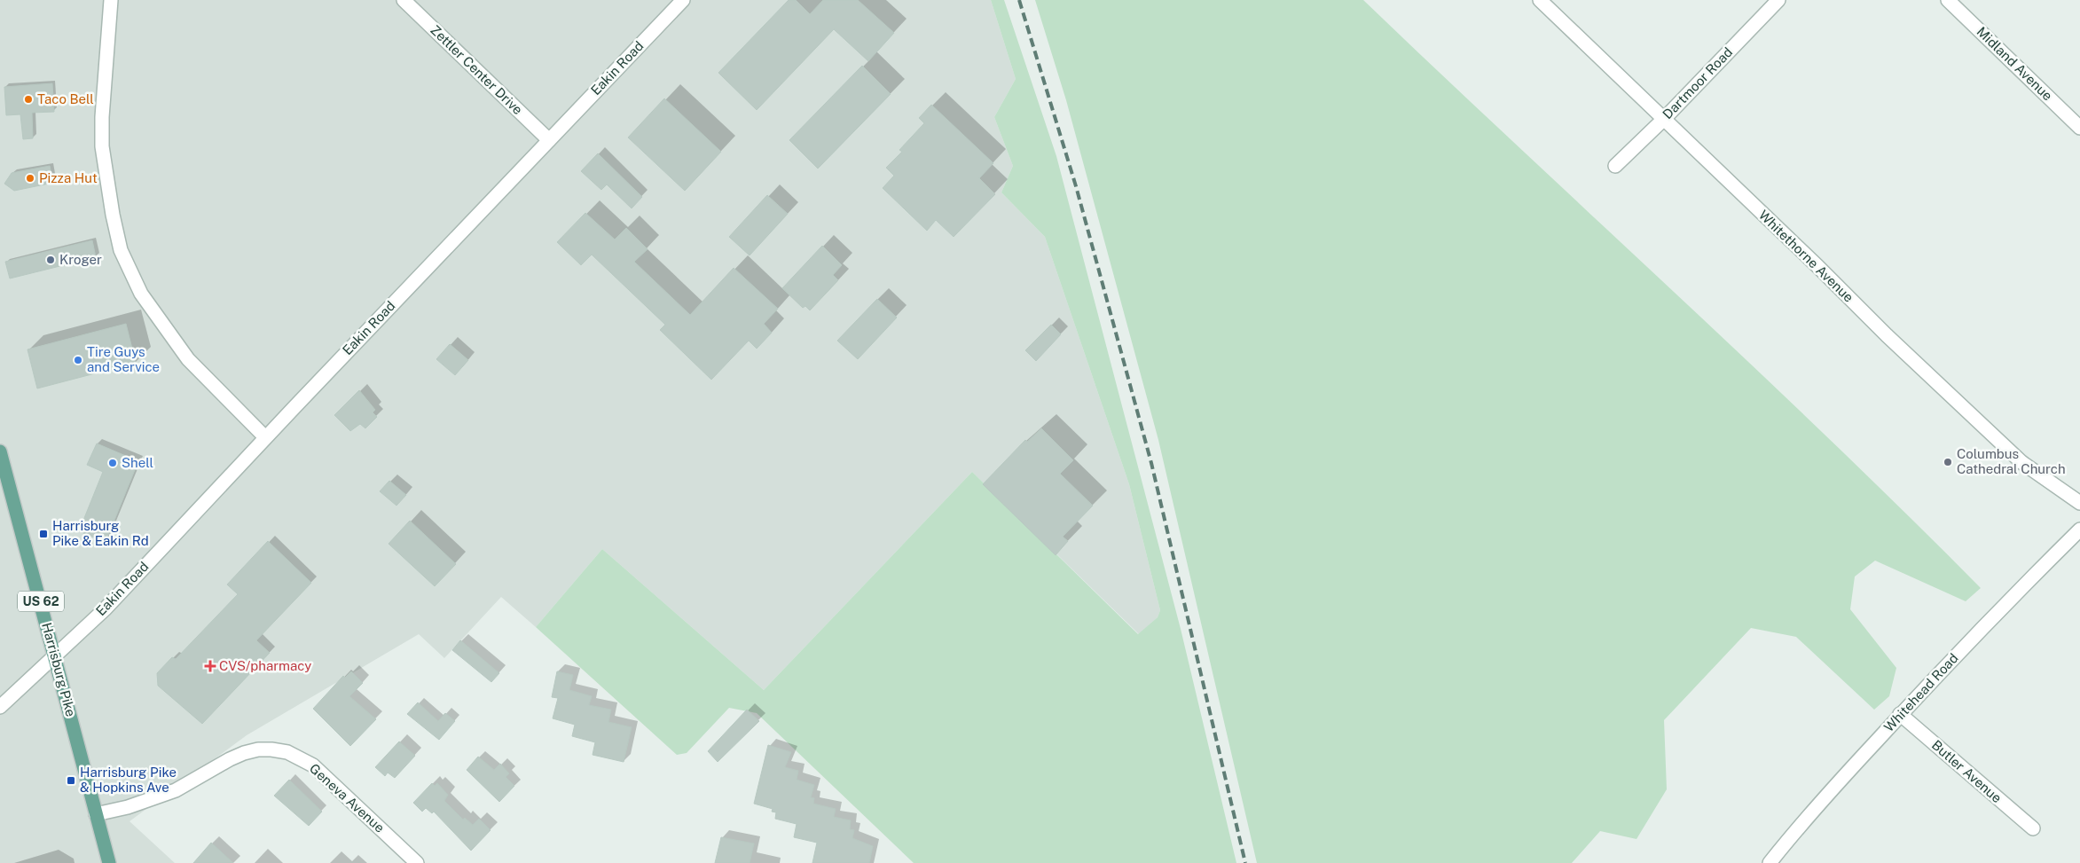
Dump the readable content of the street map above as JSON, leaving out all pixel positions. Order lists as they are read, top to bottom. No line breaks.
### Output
{"streets":{"main road":["US 62","Harrisburg Pike"],"street":["Midland Avenue","Eakin Road","Zettler Center Drive","Dartmoor Road","Whitethorne Avenue","Whitehead Road","Butler Avenue","Geneva Avenue"]},"crossings":[["Eakin Road","Zettler Center Drive"],["Eakin Road","Harrisburg Pike"],["Dartmoor Road","Whitethorne Avenue"],["Harrisburg Pike","Geneva Avenue"],["Whitehead Road","Butler Avenue"]],"places":{"other":["Taco Bell","Pizza Hut","Kroger","Tire Guys and Service","Columbus Cathedral Church","Shell"],"transit":["Harrisburg Pike & Eakin Rd","Harrisburg Pike & Hopkins Ave"],"health":["CVS/pharmacy"]}}
